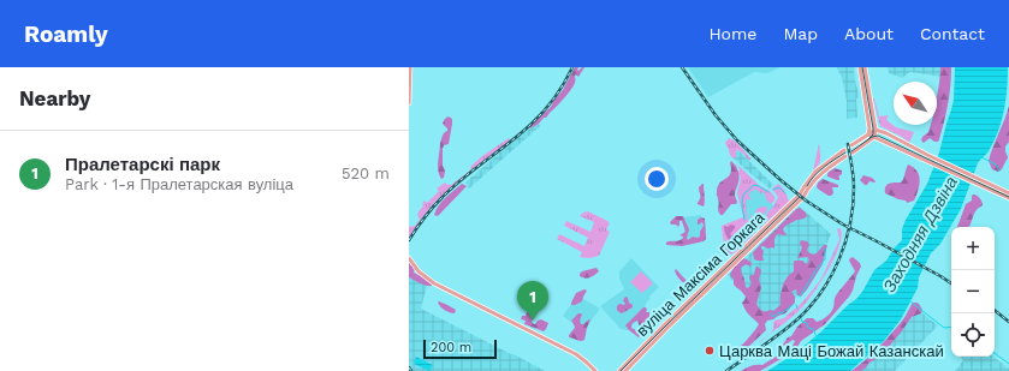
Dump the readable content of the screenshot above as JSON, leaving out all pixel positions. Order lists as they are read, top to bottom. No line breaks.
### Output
{"streets":{"main road":["вуліца Максіма Горкага"]},"water":["Заходняя Дзвіна"],"places":["Царква Маці Божай Казанскай"],"scale_bar":"200 m","north":"top left","page":{"header":"Roamly","nav":["Home","Map","About","Contact"],"heading":"Nearby","list":[{"mark":"1","name":"Пралетарскі парк","note":"Park · 1-я Пралетарская вуліца","value":"520 m"}],"map_buttons":["+","−"],"pins":"1","scale":"200 m"}}
